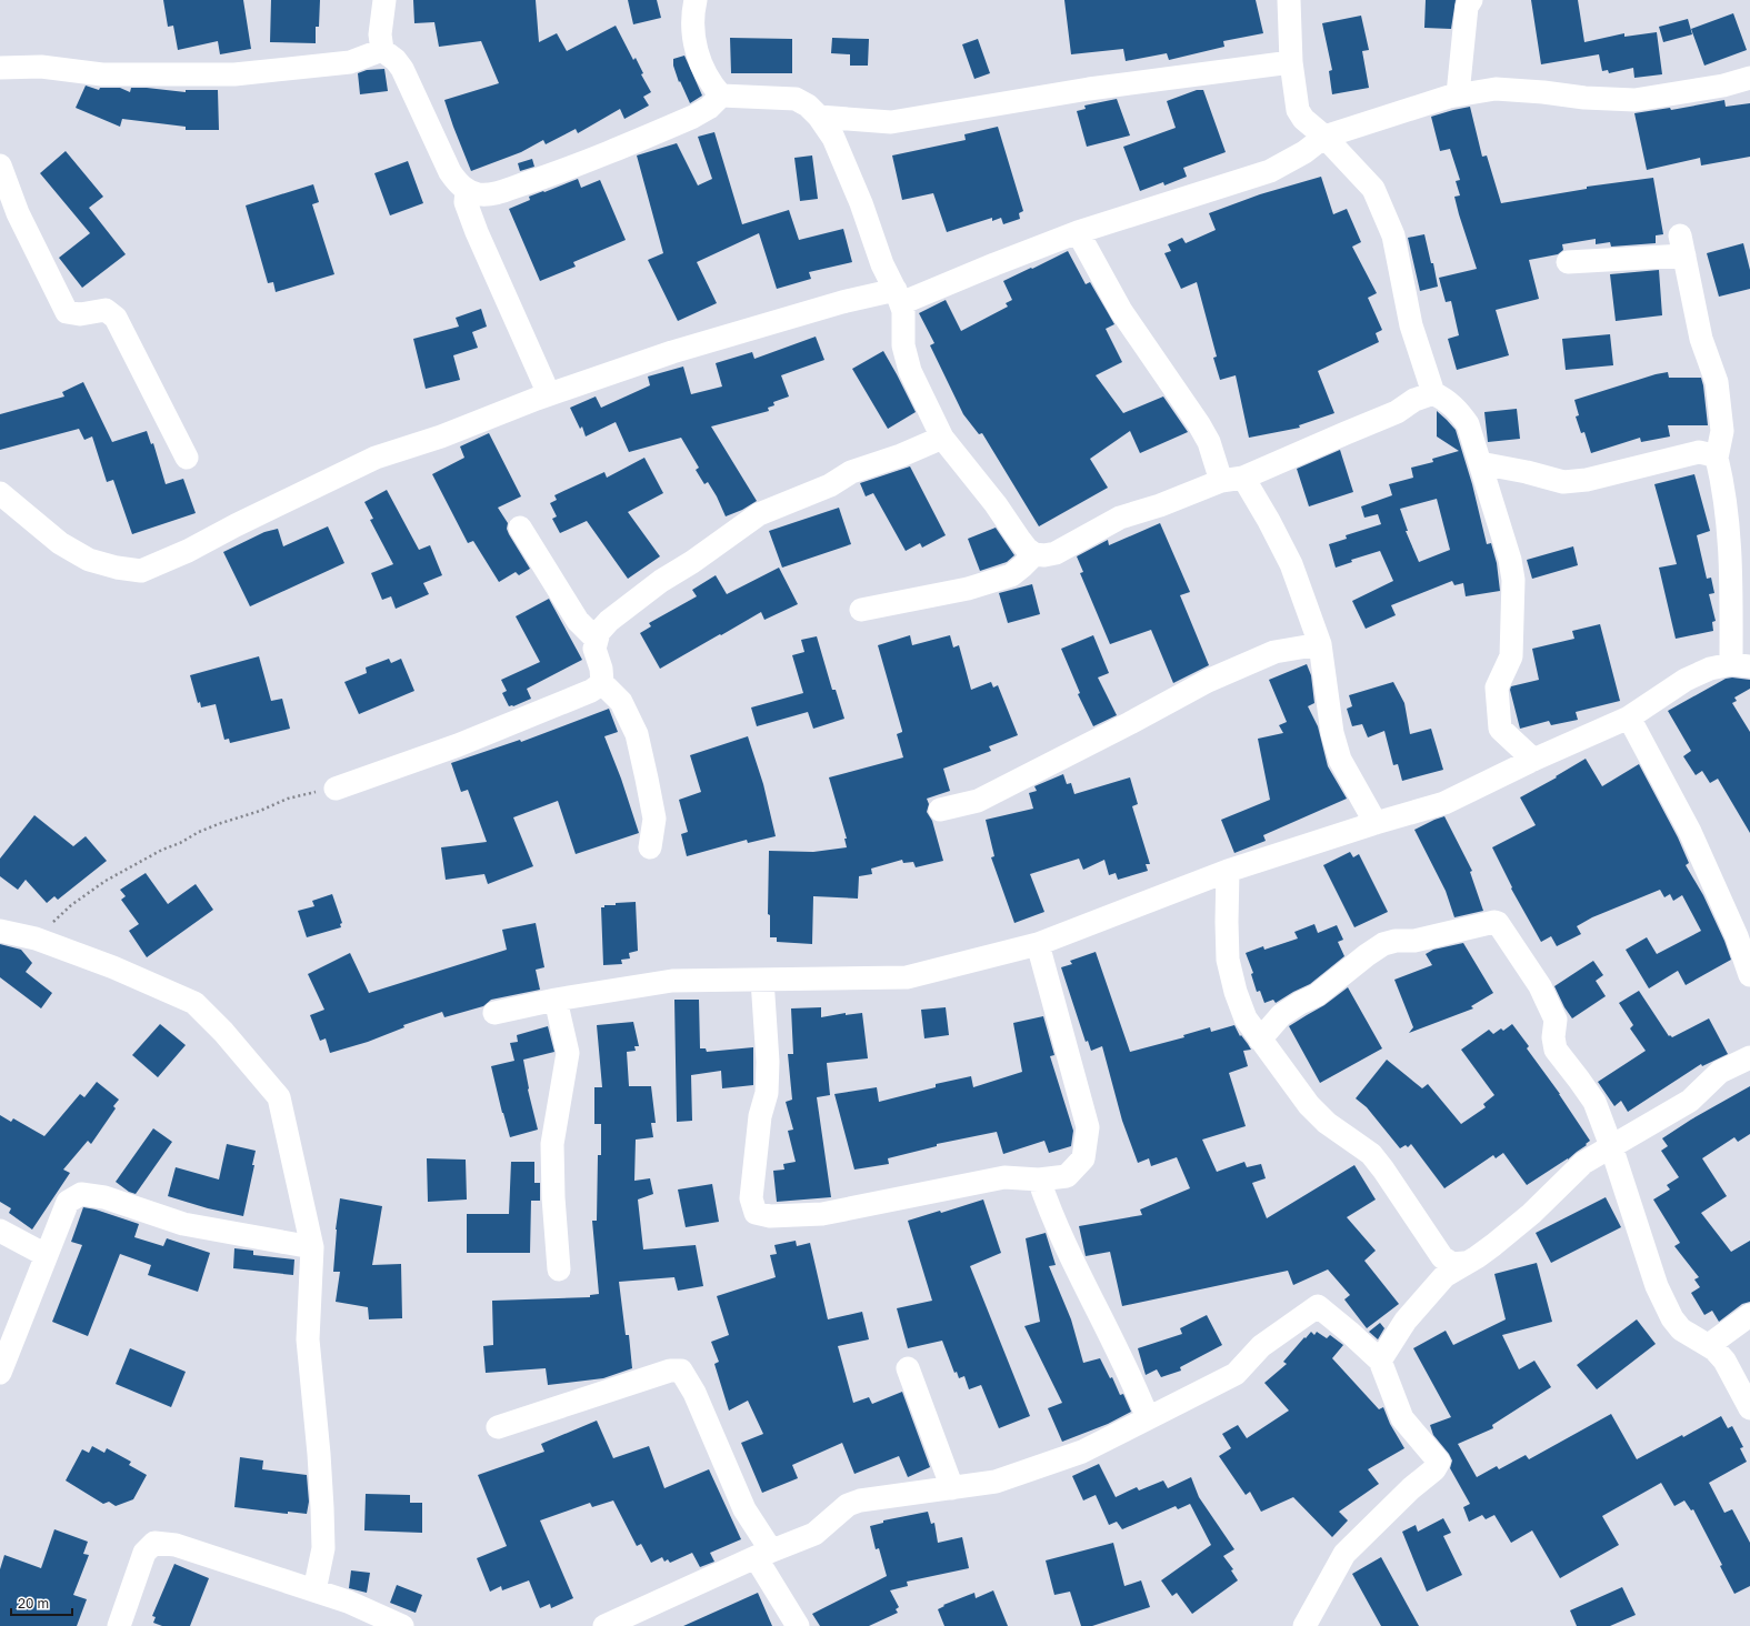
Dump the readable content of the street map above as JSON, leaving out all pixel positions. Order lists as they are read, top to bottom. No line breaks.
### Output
{"scale_bar":"20 m"}
